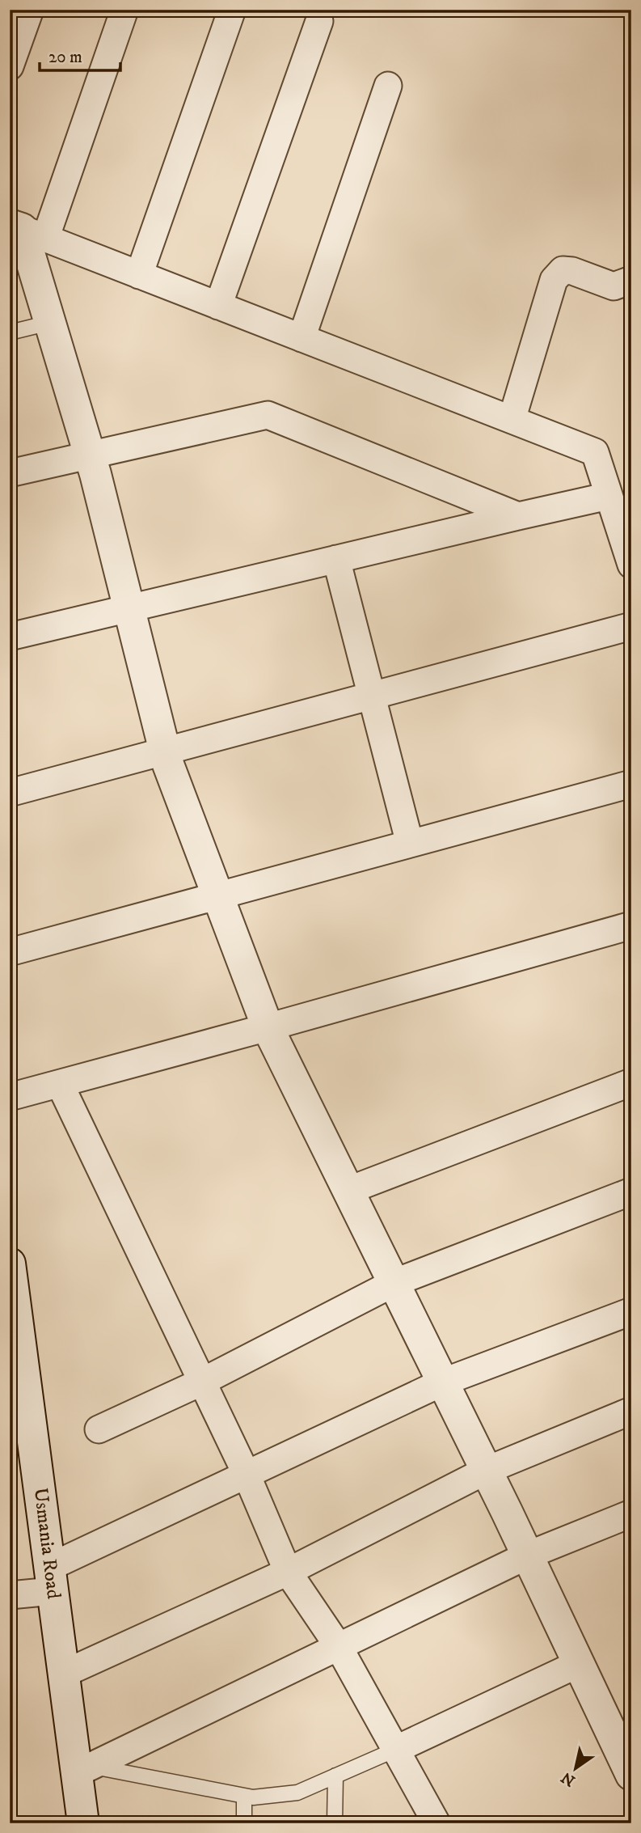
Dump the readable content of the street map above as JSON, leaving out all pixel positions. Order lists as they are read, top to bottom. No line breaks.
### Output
{"streets":{"street":["Usmania Road"]},"scale_bar":"20 m","north":"bottom left"}
